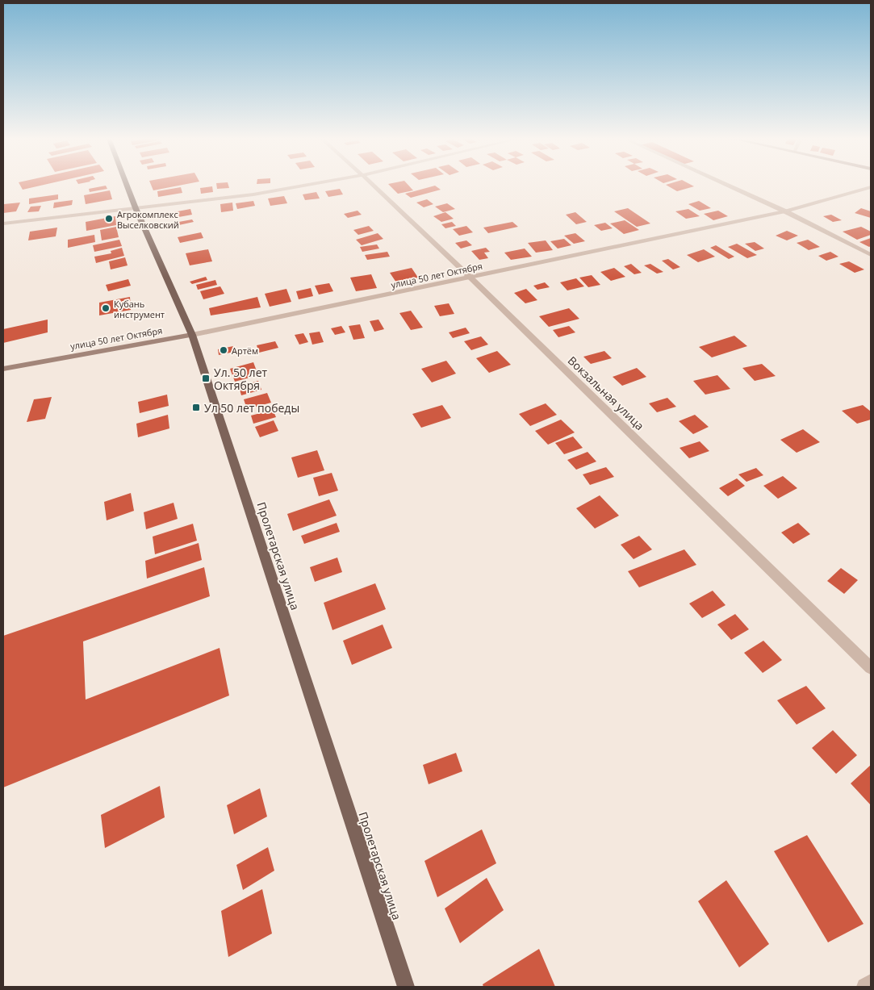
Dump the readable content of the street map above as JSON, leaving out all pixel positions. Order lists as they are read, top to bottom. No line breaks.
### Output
{"streets":{"main road":["улица 50 лет Октября","Пролетарская улица"],"street":["Вокзальная улица"]},"crossings":[["улица 50 лет Октября","Вокзальная улица"],["улица 50 лет Октября","Пролетарская улица"]],"places":{"other":["Агрокомплекс Выселковский","Кубань инструмент","Артём"],"transit":["Ул. 50 лет Октября","Ул 50 лет победы"]}}
